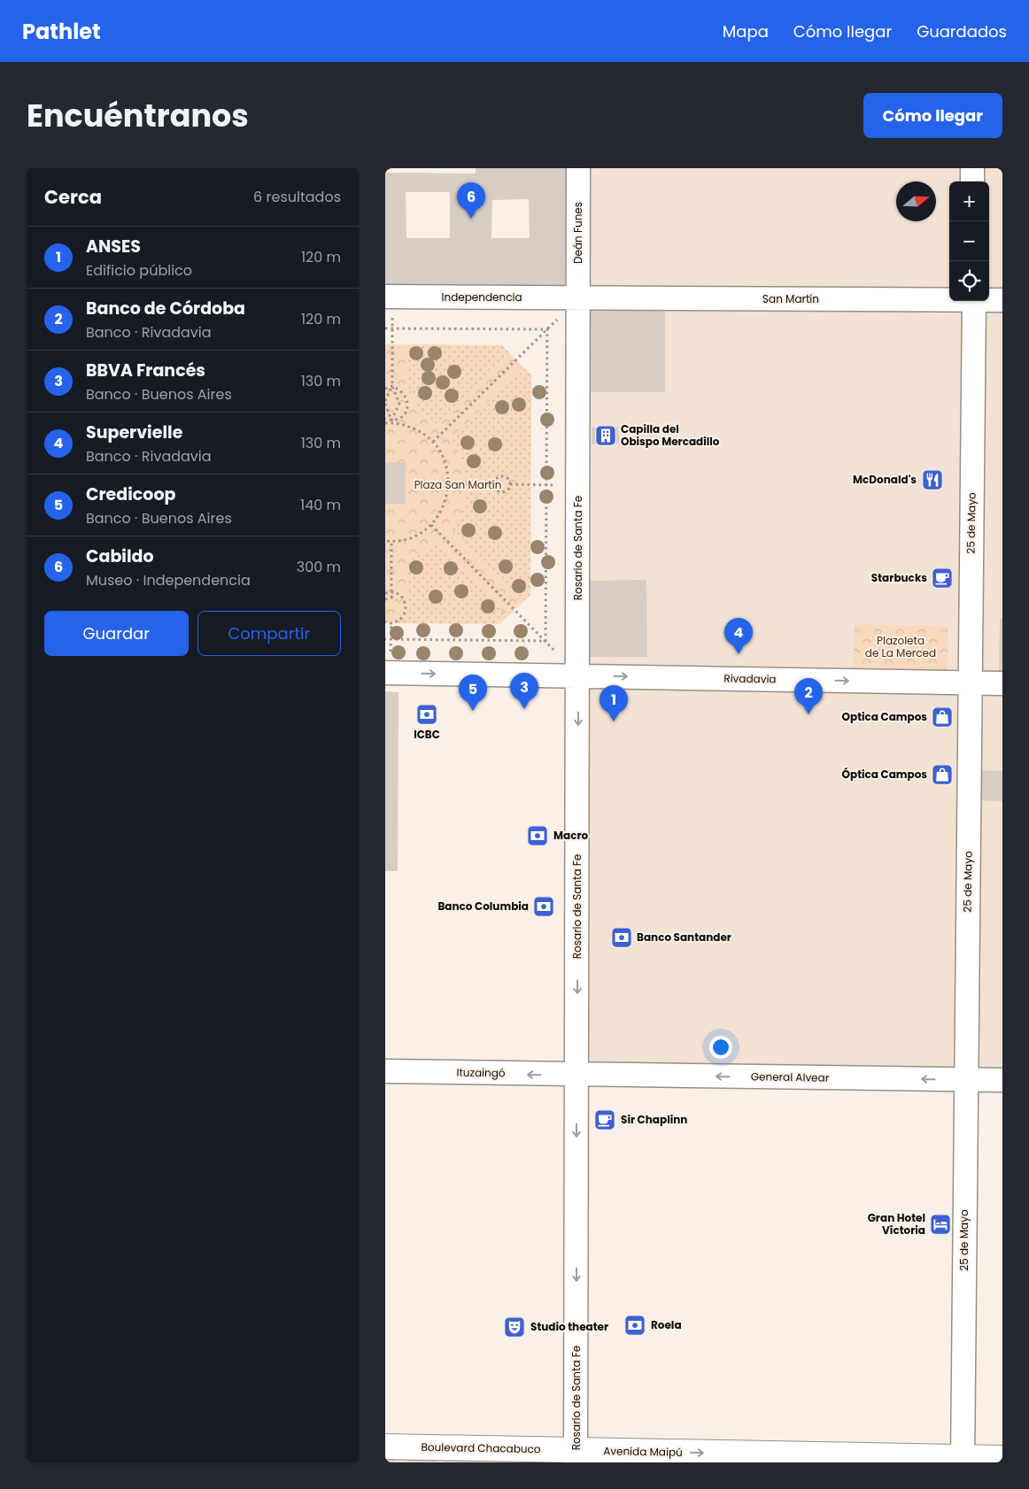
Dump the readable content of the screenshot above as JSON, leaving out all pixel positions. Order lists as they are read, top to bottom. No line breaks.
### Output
{"streets":{"main road":["Boulevard Chacabuco","Avenida Maipú"],"street":["Deán Funes","Independencia","San Martín","25 de Mayo","Rosario de Santa Fe","Rivadavia","Ituzaingó","General Alvear"]},"crossings":[["Deán Funes","Independencia"],["Deán Funes","San Martín"],["Deán Funes","Rosario de Santa Fe"],["Independencia","San Martín"],["Independencia","Rosario de Santa Fe"],["San Martín","Rosario de Santa Fe"],["25 de Mayo","Rivadavia"],["25 de Mayo","General Alvear"],["25 de Mayo","Avenida Maipú"],["Rosario de Santa Fe","Rivadavia"],["Rosario de Santa Fe","Ituzaingó"],["Rosario de Santa Fe","General Alvear"],["Rosario de Santa Fe","Boulevard Chacabuco"],["Rosario de Santa Fe","Avenida Maipú"],["Ituzaingó","General Alvear"],["Boulevard Chacabuco","Avenida Maipú"]],"one_way":["Rosario de Santa Fe","Rivadavia","Ituzaingó","General Alvear","Avenida Maipú"],"parks":["Plaza San Martín","Plazoleta de La Merced"],"places":{"building":["Capilla del Obispo Mercadillo"],"restaurant":["McDonald's"],"cafe":["Starbucks","Sir Chaplinn"],"bank":["ICBC","Macro","Banco Columbia","Banco Santander","Roela"],"shop":["Optica Campos","Óptica Campos"],"hotel":["Gran Hotel Victoria"],"theatre":["Studio theater"]},"north":"right","page":{"header":"Pathlet","nav":["Mapa","Cómo llegar","Guardados"],"title":"Encuéntranos","buttons":["Cómo llegar",["Guardar","Compartir"]],"heading":["Cerca","6 resultados"],"map_buttons":["+","−"],"pins":["6","4","3","5","2","1"],"list":[{"mark":"1","name":"ANSES","note":"Edificio público","value":"120 m"},{"mark":"2","name":"Banco de Córdoba","note":"Banco · Rivadavia","value":"120 m"},{"mark":"3","name":"BBVA Francés","note":"Banco · Buenos Aires","value":"130 m"},{"mark":"4","name":"Supervielle","note":"Banco · Rivadavia","value":"130 m"},{"mark":"5","name":"Credicoop","note":"Banco · Buenos Aires","value":"140 m"},{"mark":"6","name":"Cabildo","note":"Museo · Independencia","value":"300 m"}]}}
